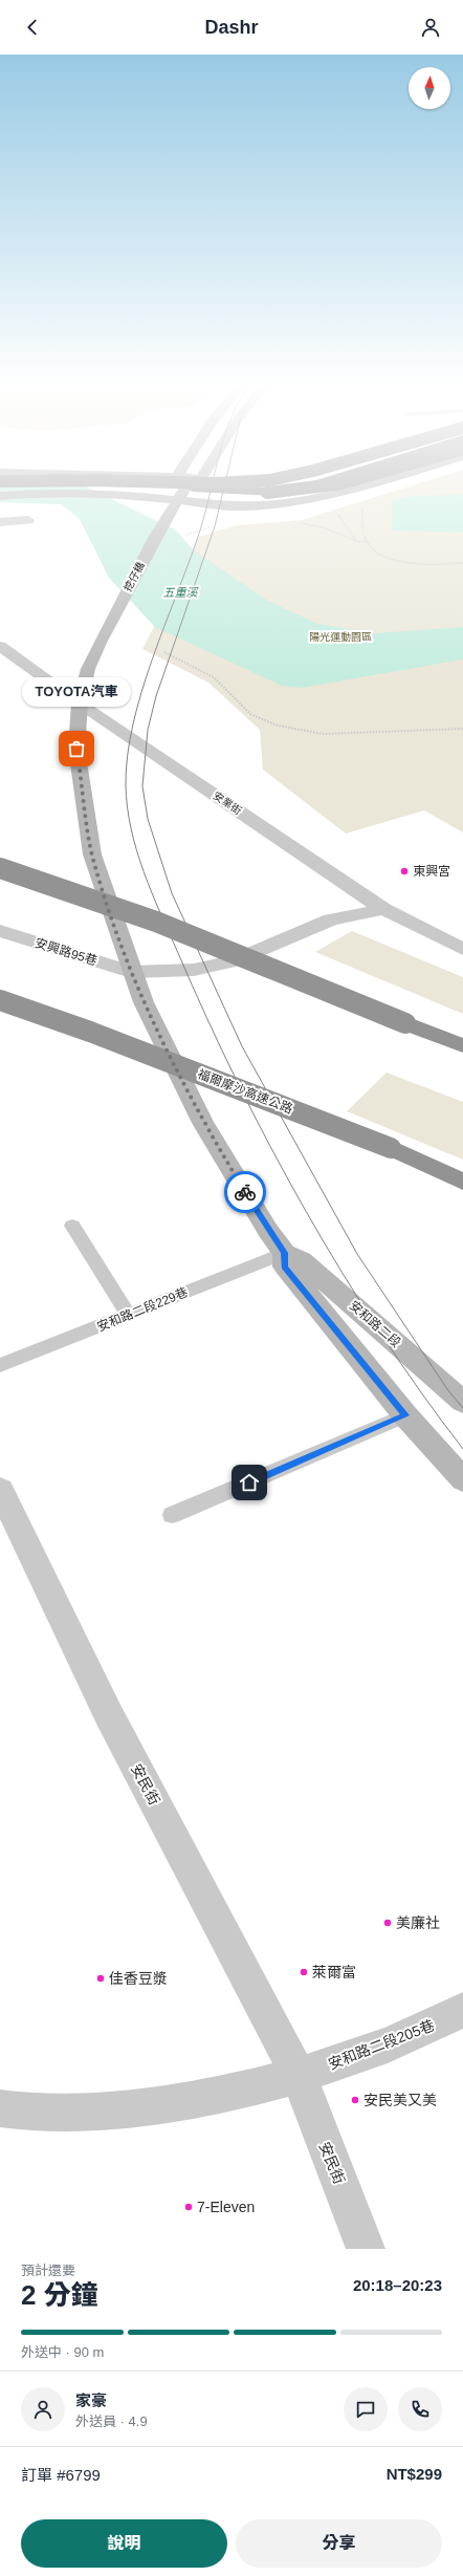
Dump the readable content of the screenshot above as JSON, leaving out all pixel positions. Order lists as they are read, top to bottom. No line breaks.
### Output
{"streets":{"highway":["福爾摩沙高速公路"],"main road":["挖仔橋","安和路二段"],"street":["安業街","安興路95巷","安民街","安和路二段205巷"],"lane":["安和路二段229巷"]},"crossings":[["挖仔橋","安和路二段"],["安業街","安和路二段"],["安興路95巷","安和路二段"],["安和路二段229巷","安和路二段"],["安民街","安和路二段205巷"]],"water":["五重溪"],"parks":["陽光運動園區"],"places":["TOYOTA汽車","東興宮","美廉社","萊爾富","佳香豆漿","安民美又美","7-Eleven"],"north":"top","page":{"header":"Dashr","bubble":"TOYOTA汽車","heading":["2 分鐘","預計還要","20:18–20:23"],"panel":["家豪","外送員 · 4.9","訂單 #6799","NT$299"],"bar":"外送中 · 90 m","buttons":["說明","分享"]}}
